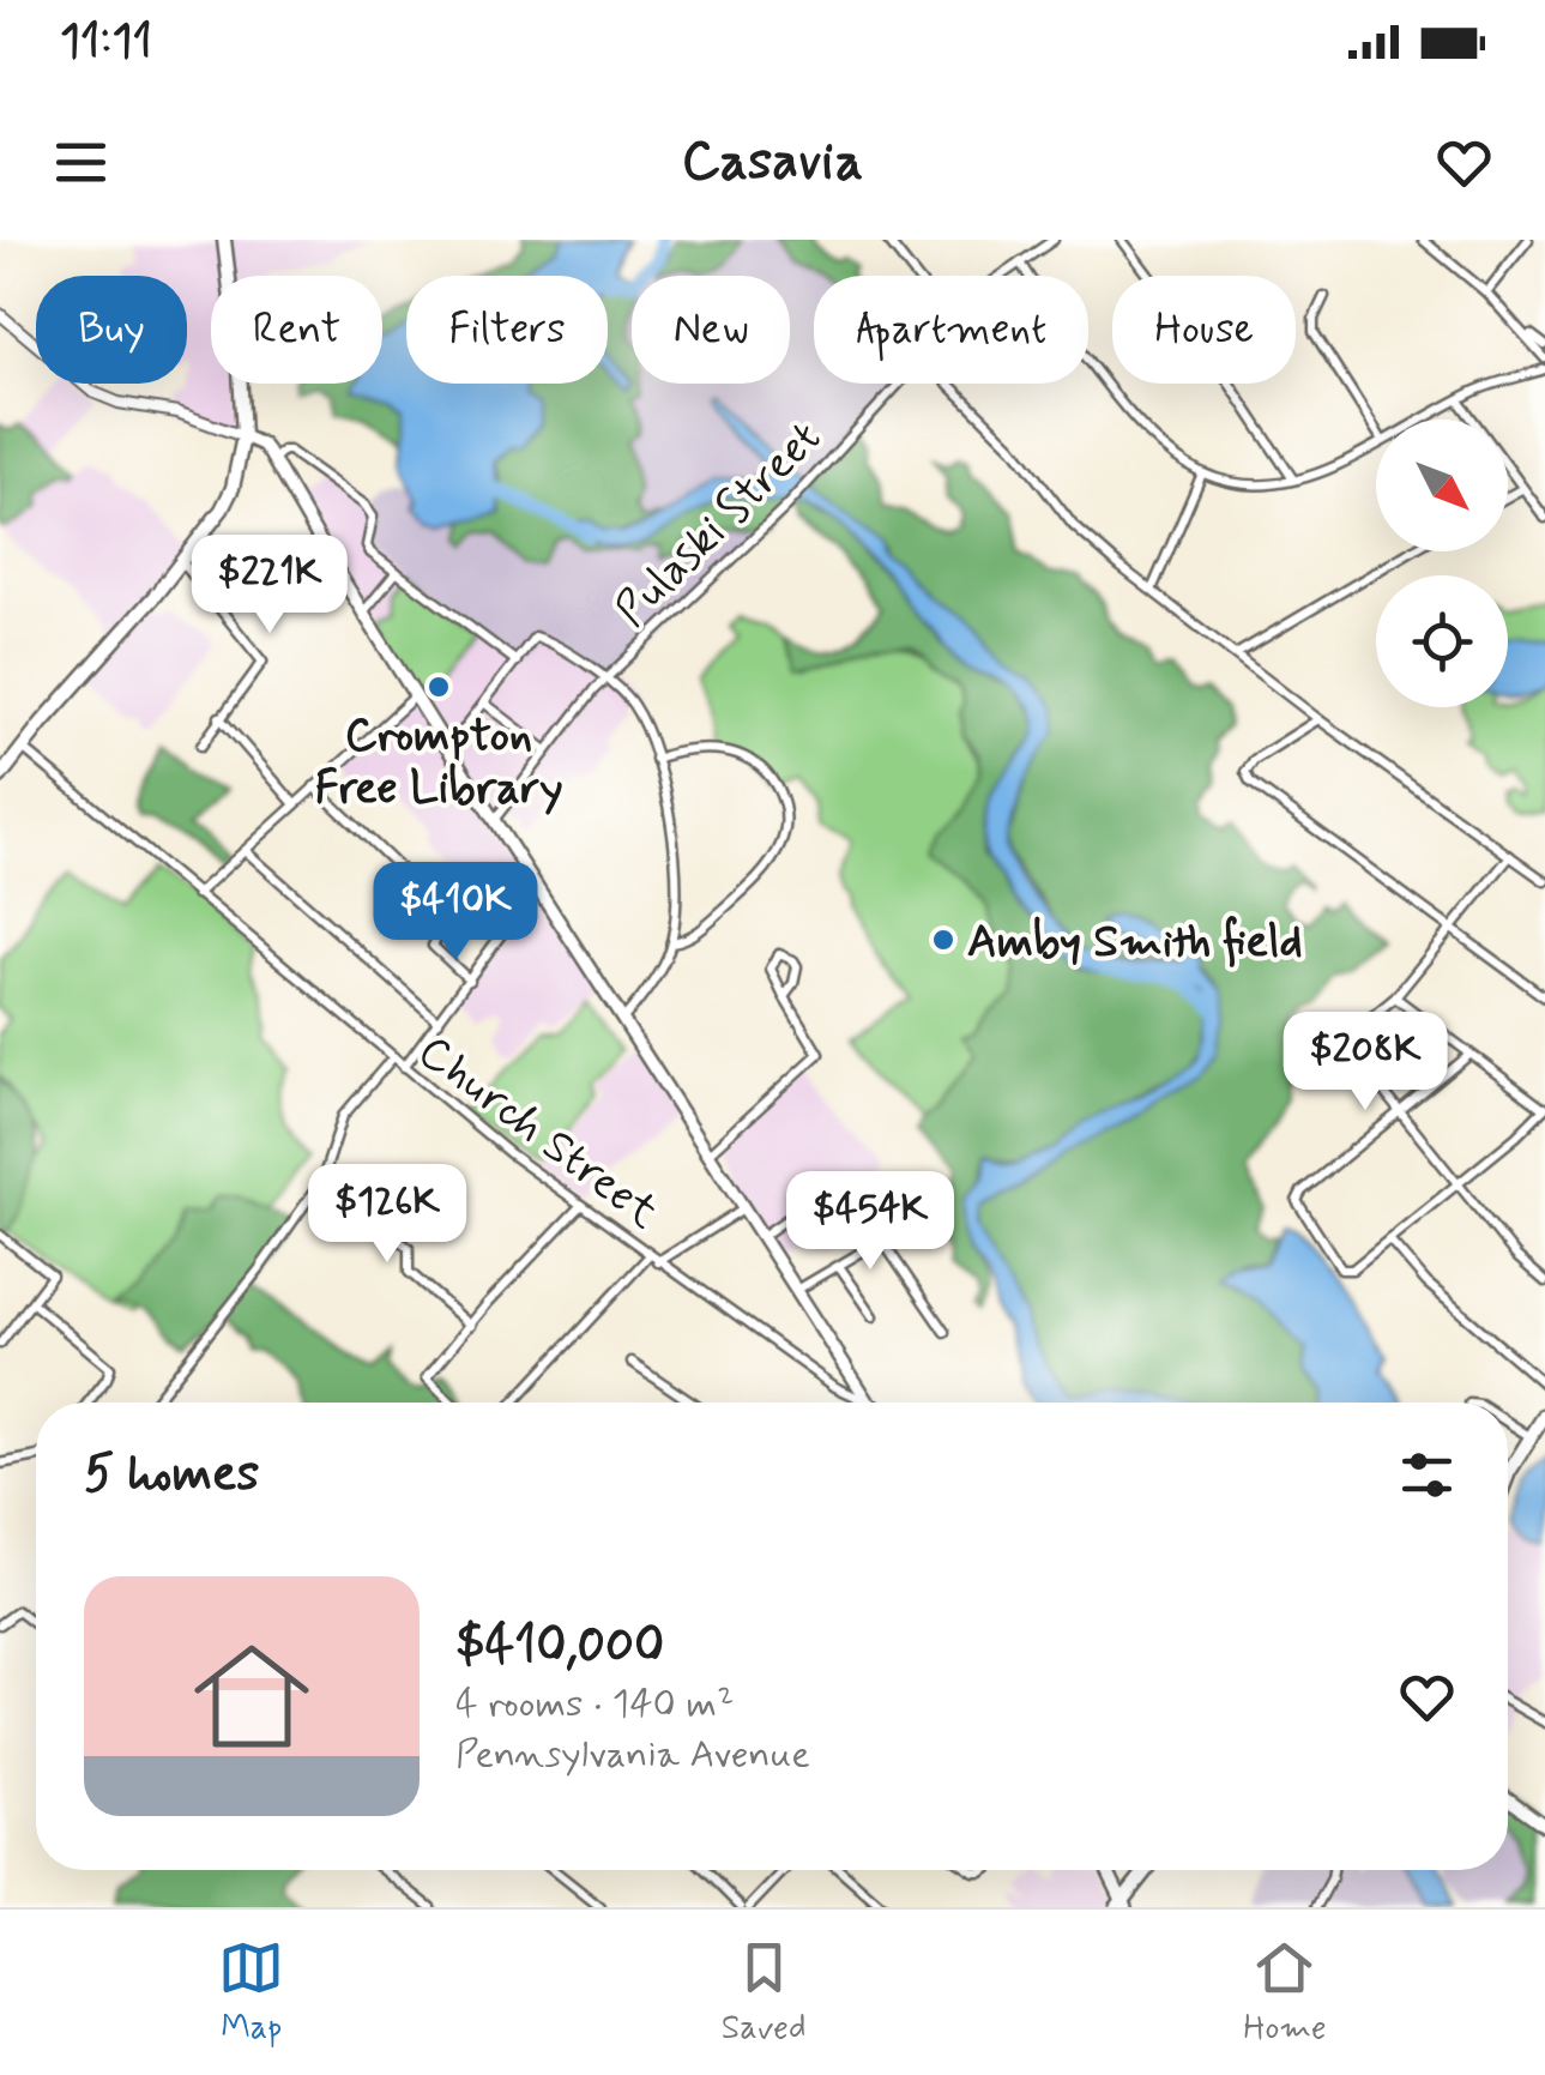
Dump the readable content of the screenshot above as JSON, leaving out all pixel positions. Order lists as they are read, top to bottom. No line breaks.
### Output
{"streets":{"street":["Pulaski Street","Church Street"]},"places":["Crompton Free Library","Amby Smith field"],"north":"bottom right","page":{"status":"11:11","header":"Casavia","chip":["Buy","Rent","Filters","New","Apartment","House"],"price":["$221K","$410K","$208K","$126K","$454K"],"heading":"5 homes","list":[{"name":"$410,000","note":"4 rooms · 140 m² · Pennsylvania Avenue"}],"tabs":["Map","Saved","Home"]}}
